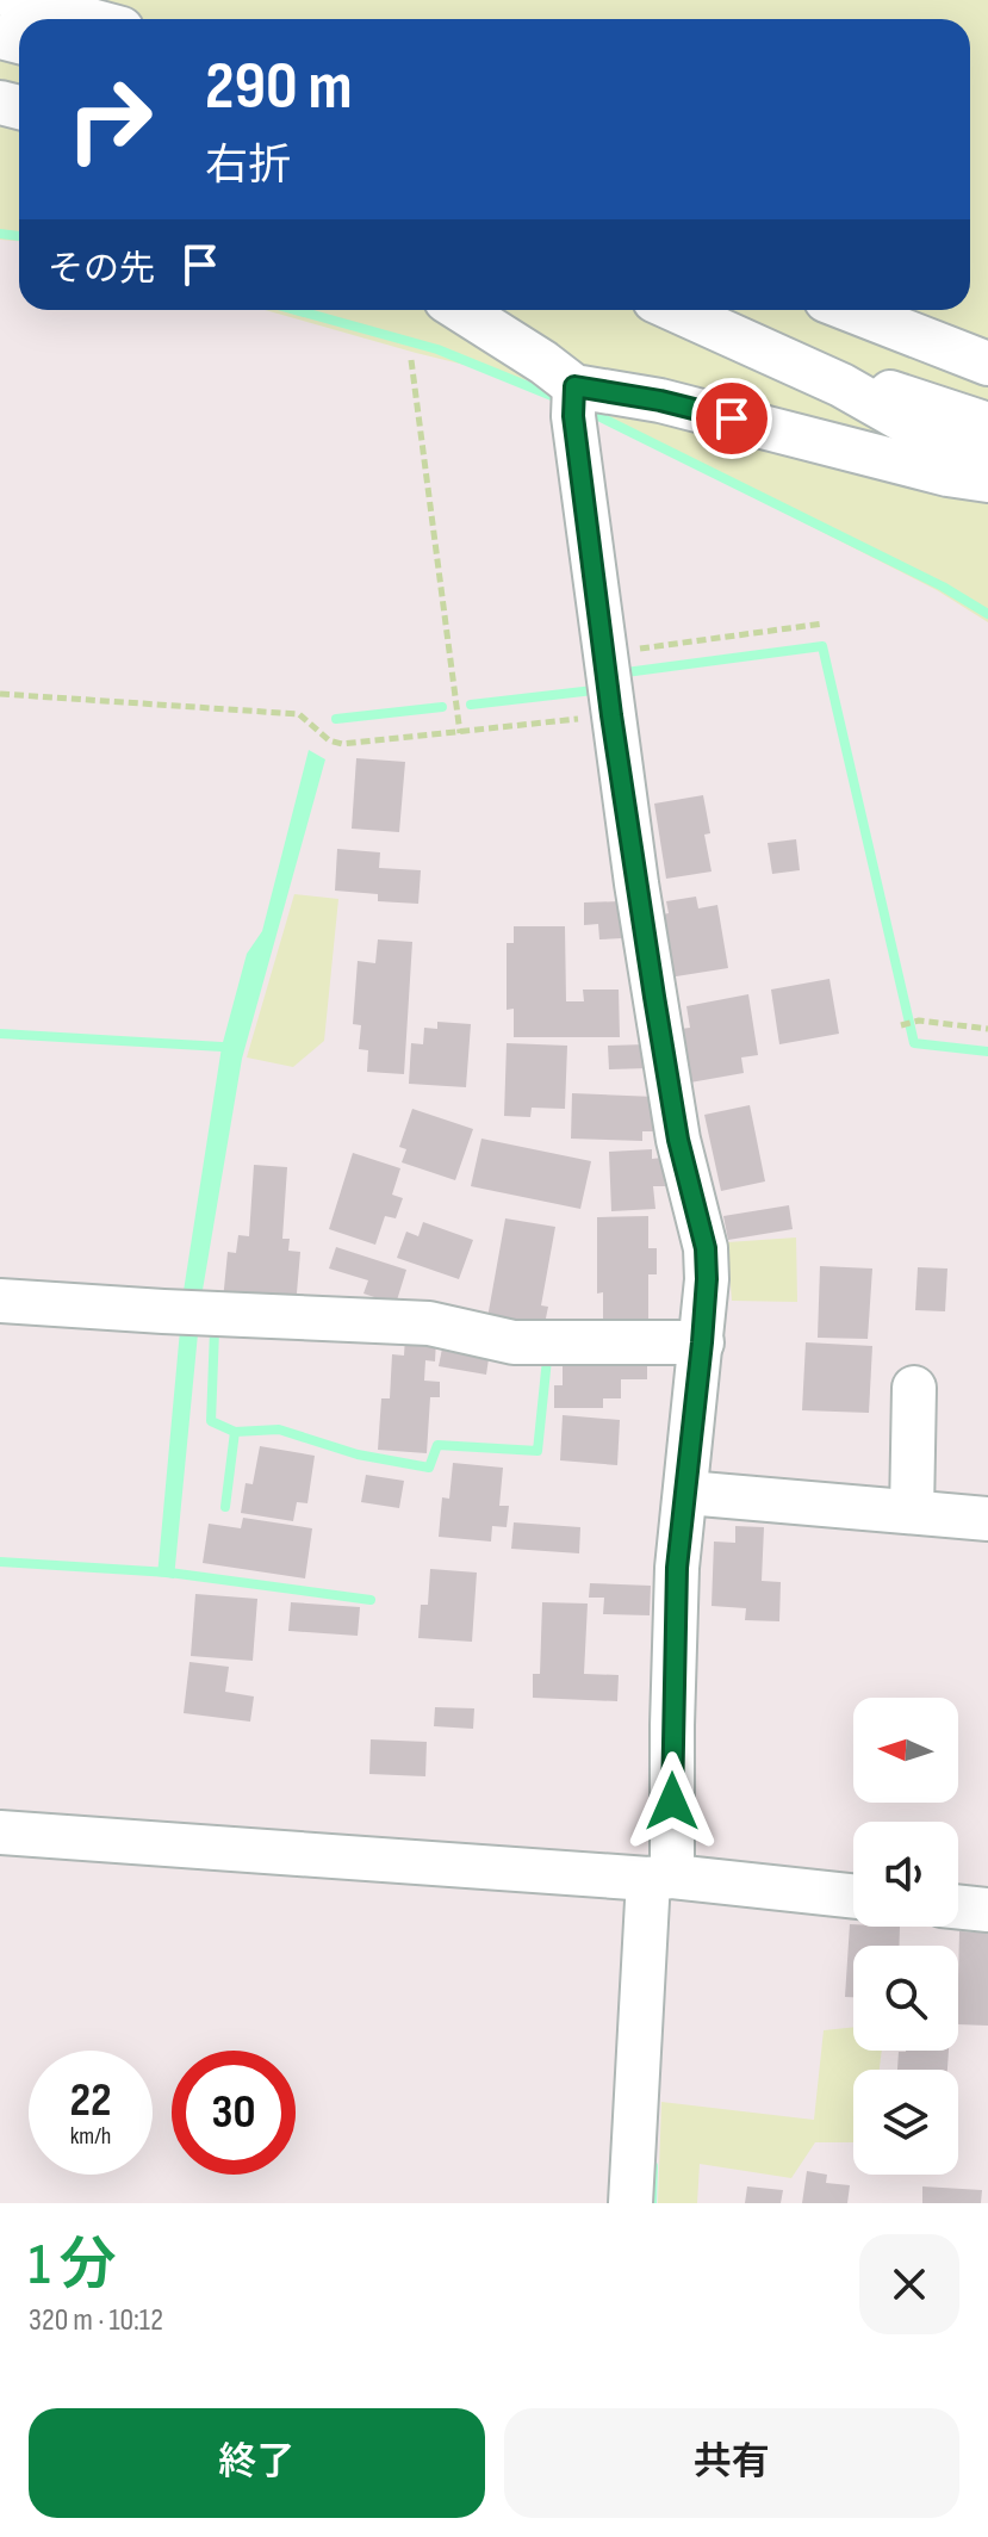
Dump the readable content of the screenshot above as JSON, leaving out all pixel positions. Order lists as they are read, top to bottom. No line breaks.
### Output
{"north":"left","page":{"turn":["290 m","右折"],"then":"その先","speed":"22 km/h","limit":"30","heading":["1 分","320 m · 10:12"],"buttons":["終了","共有"]}}
